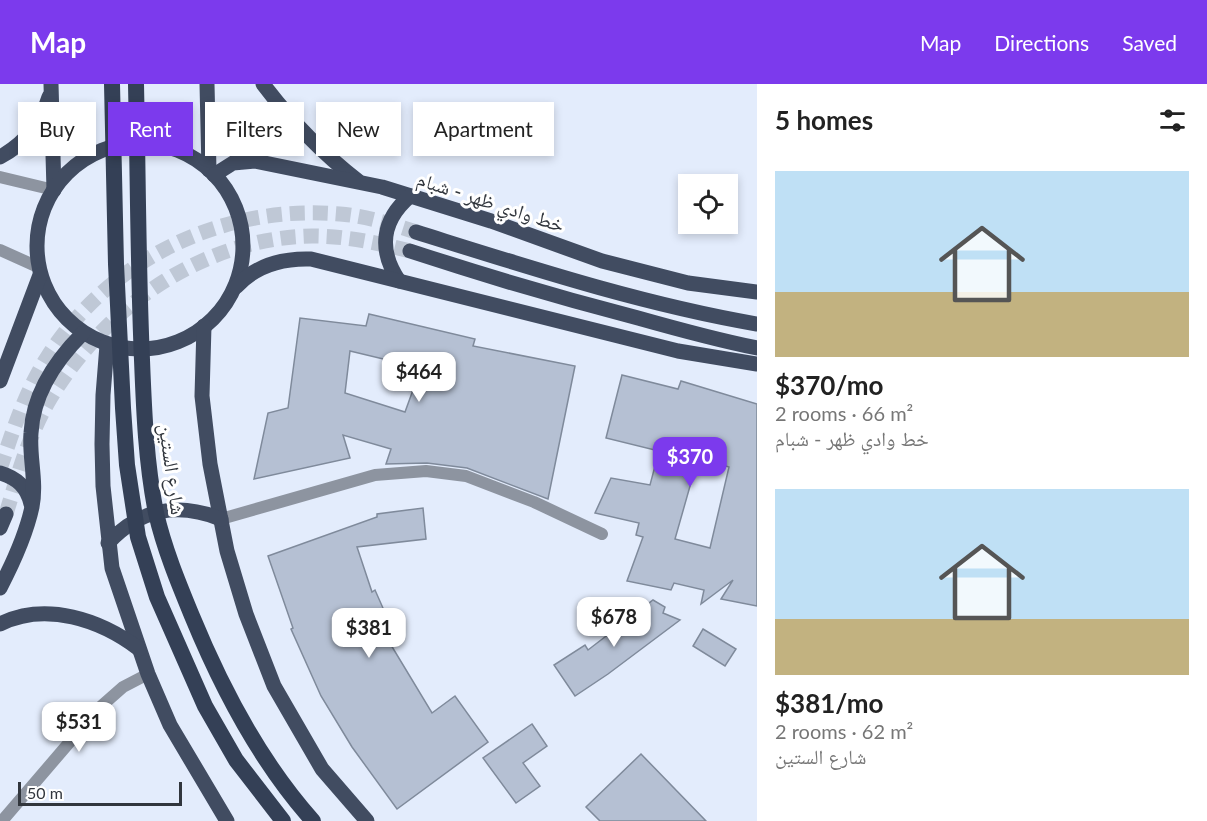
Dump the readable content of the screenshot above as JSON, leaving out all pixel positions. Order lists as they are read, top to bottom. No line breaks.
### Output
{"streets":{"highway":["شارع الستين"],"main road":["خط وادي ظهر - شبام"]},"crossings":[["خط وادي ظهر - شبام","شارع الستين"]],"scale_bar":"50 m","page":{"header":"Map","nav":["Map","Directions","Saved"],"heading":"5 homes","chip":["Buy","Rent","Filters","New","Apartment"],"list":[{"name":"$370/mo","note":"2 rooms · 66 m² · خط وادي ظهر - شبام"},{"name":"$381/mo","note":"2 rooms · 62 m² · شارع الستين"}],"price":["$464","$370","$678","$381","$531"],"scale":"50 m"}}
